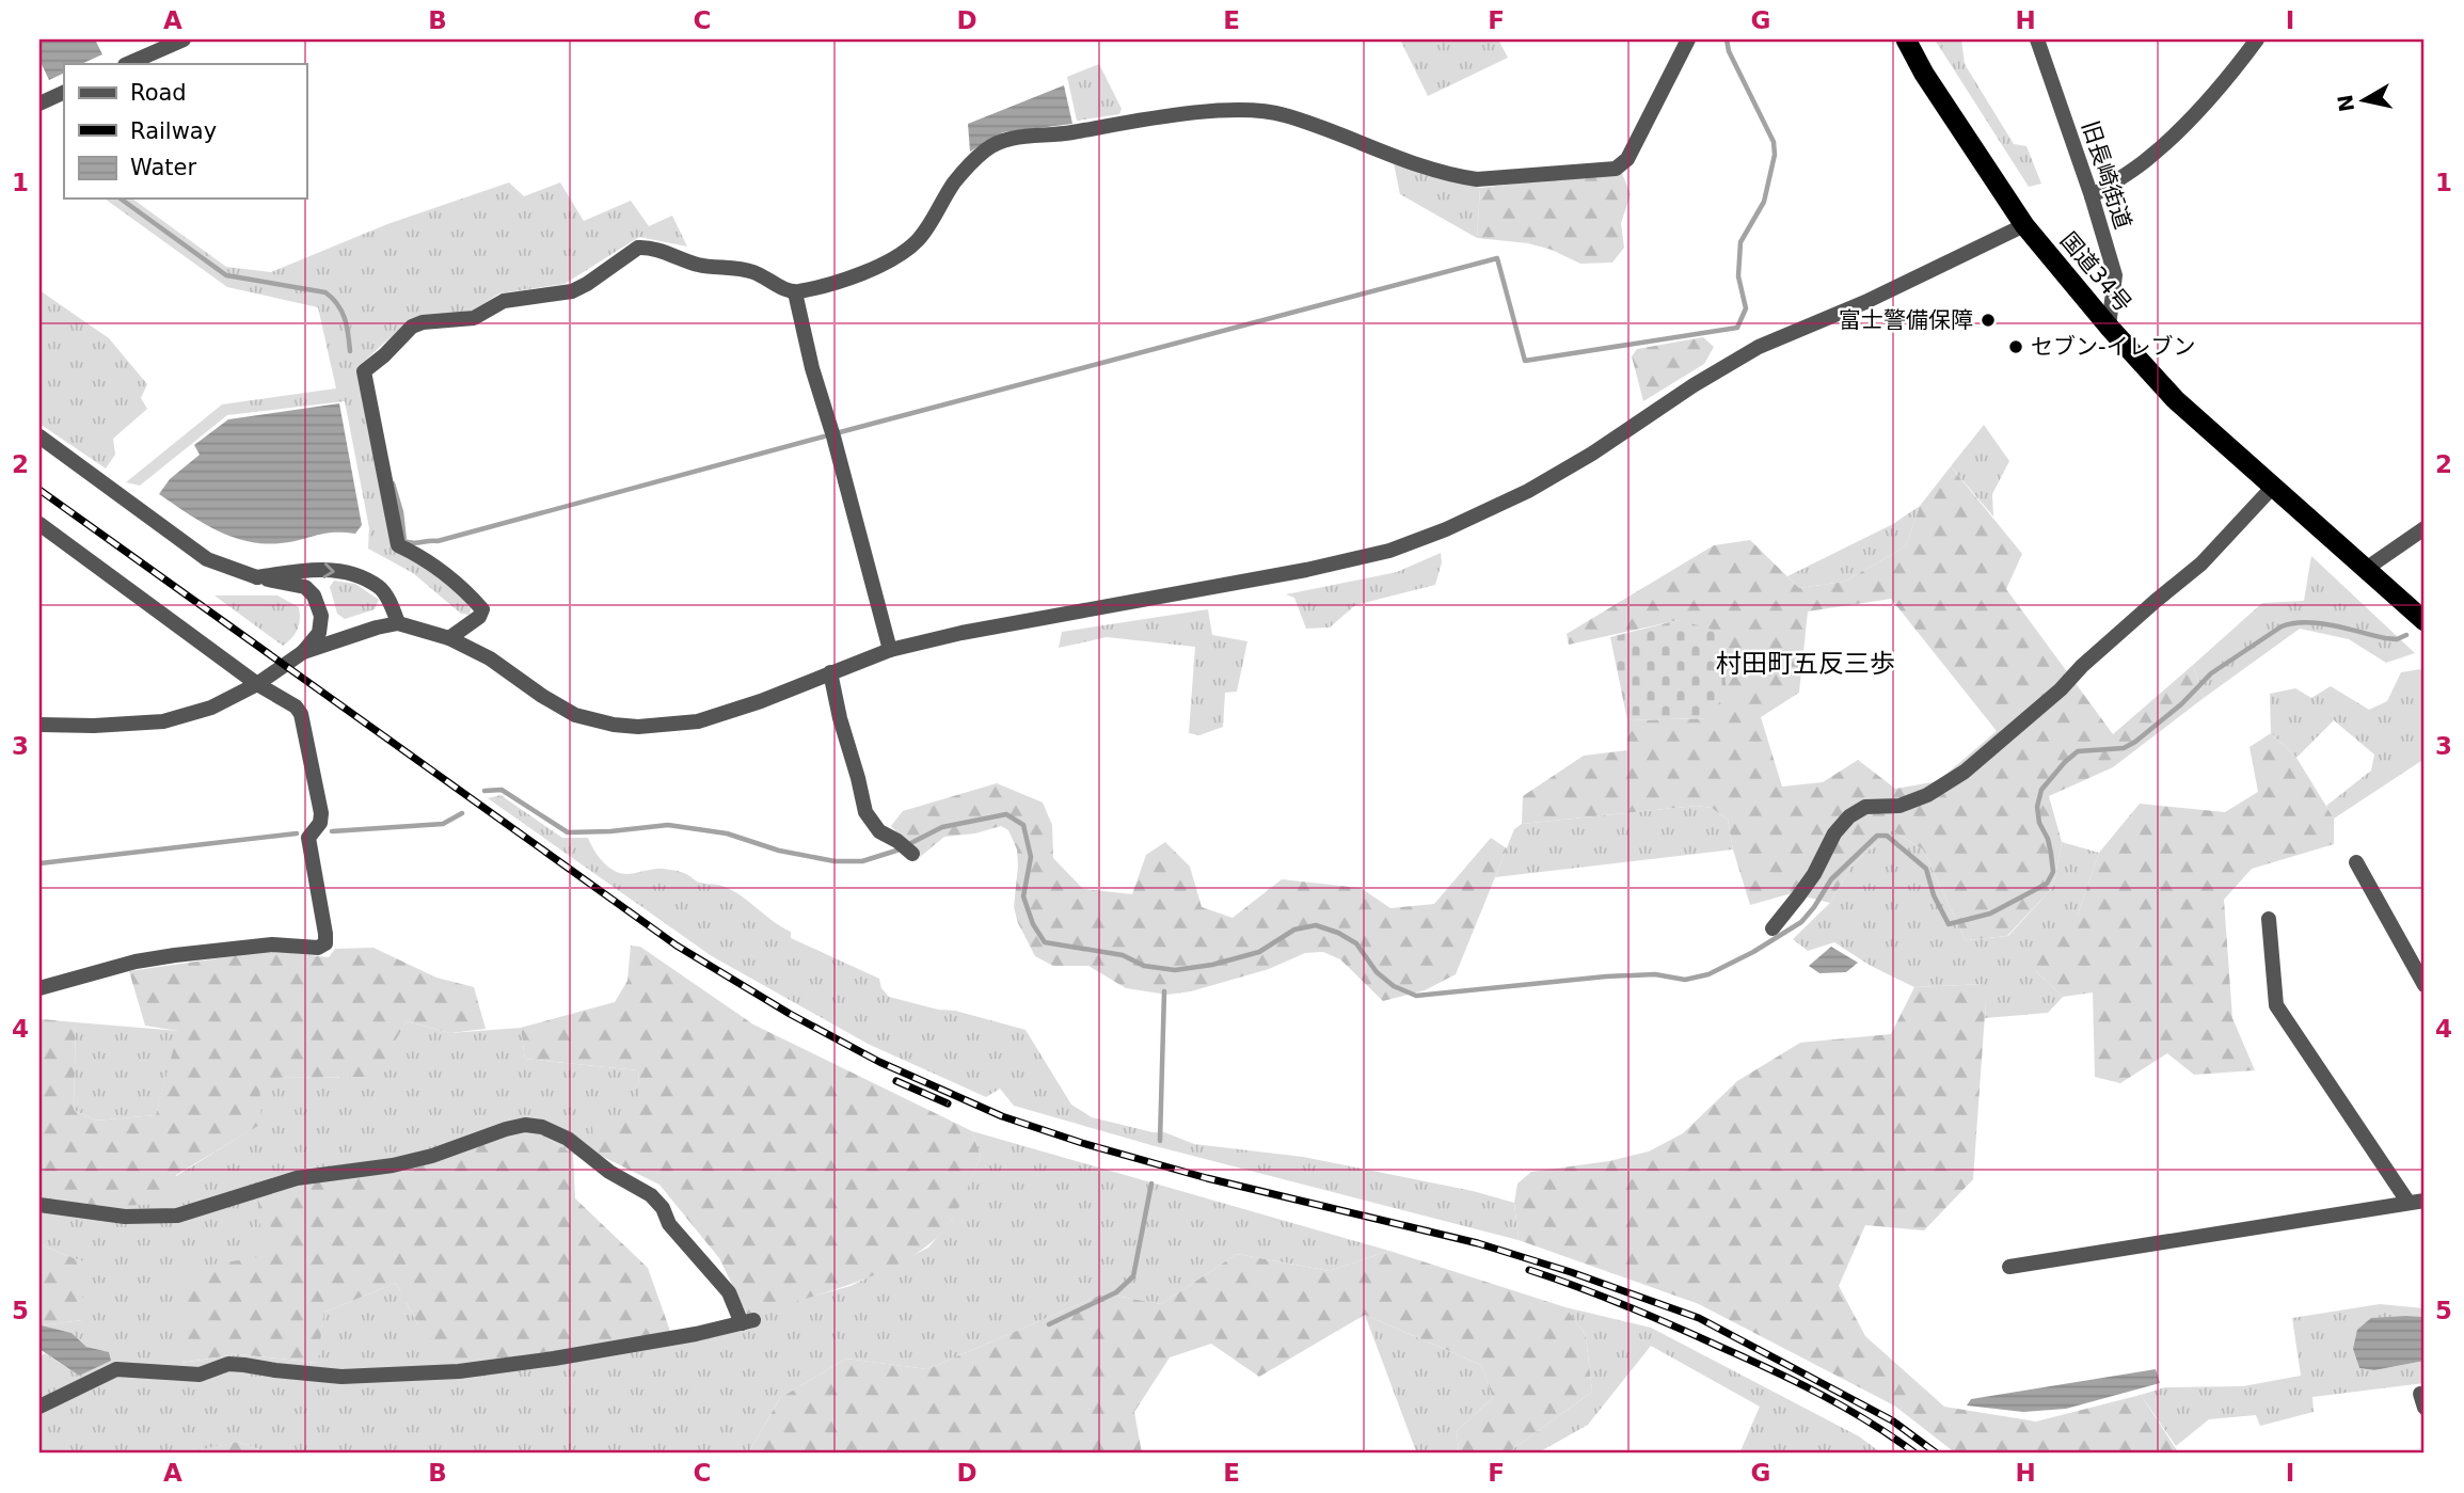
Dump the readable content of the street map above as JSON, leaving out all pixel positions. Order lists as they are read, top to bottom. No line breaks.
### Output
{"streets":{"highway":["国道34号"],"street":["旧長崎街道"]},"crossings":[["旧長崎街道","国道34号"]],"districts":["村田町五反三歩"],"places":["富士警備保障","セブン-イレブン"],"legend":["Road","Railway","Water"],"north":"left","grid":{"columns":["A","B","C","D","E","F","G","H","I"],"rows":["1","2","3","4","5"]}}
